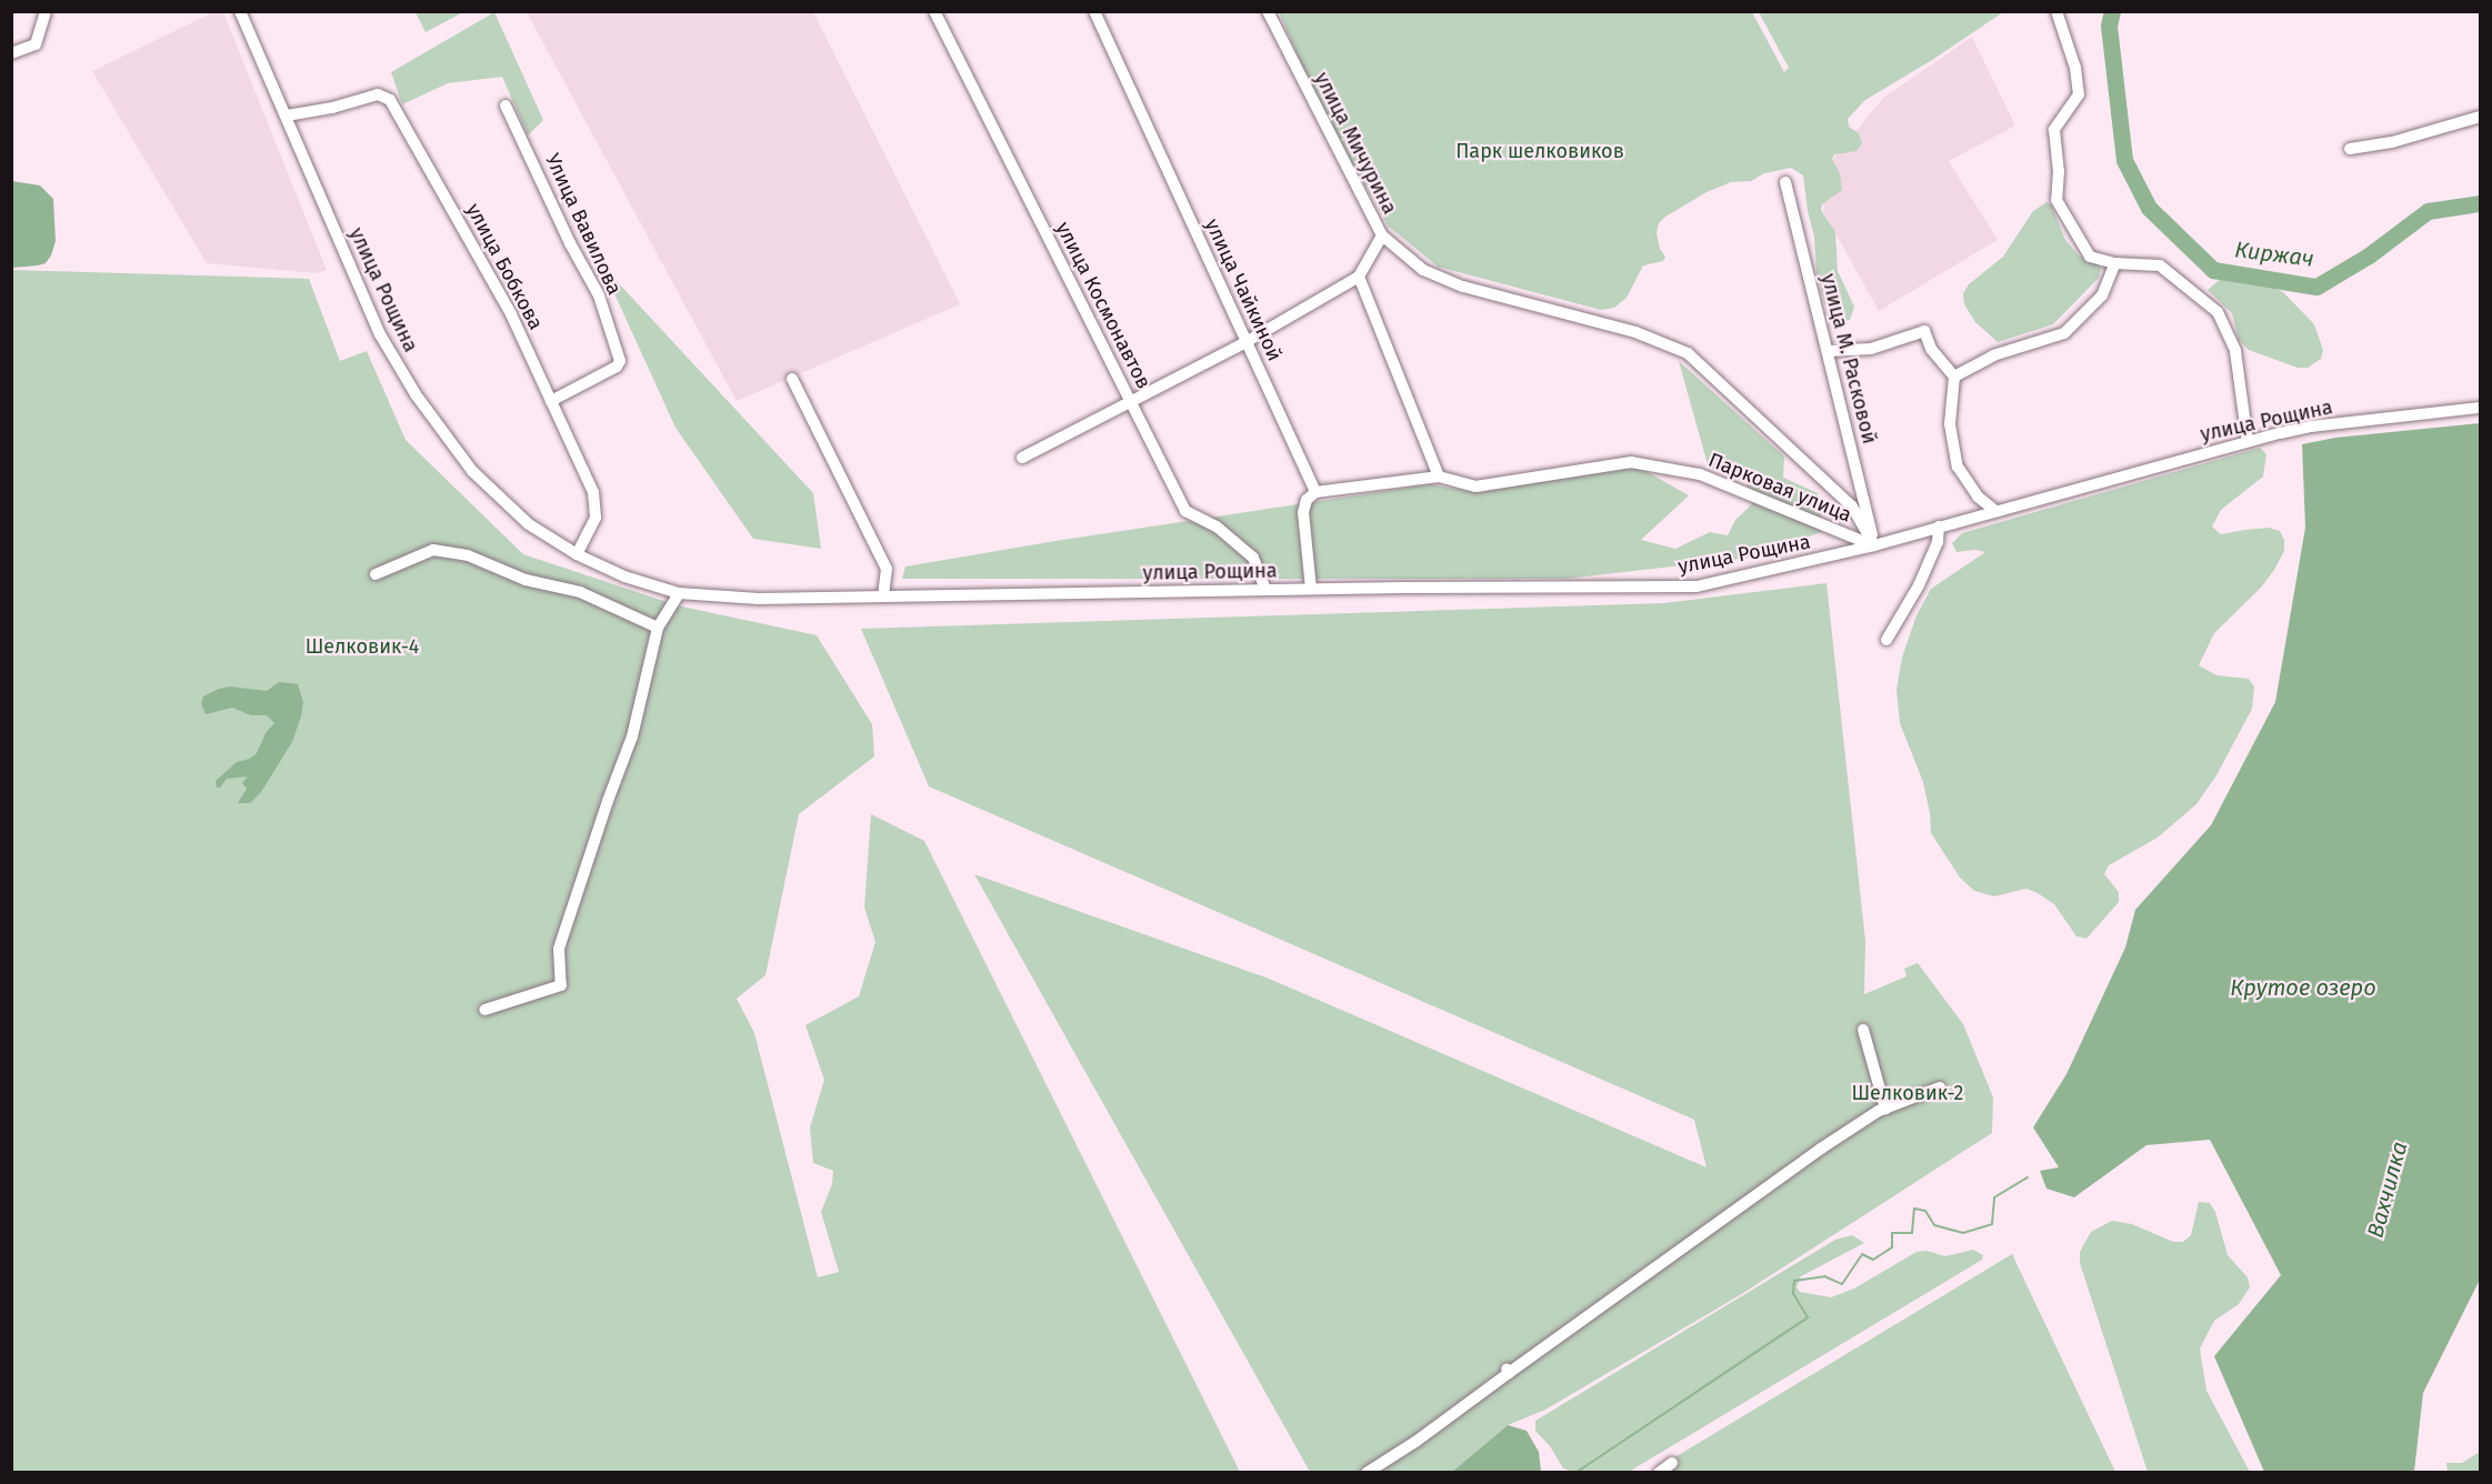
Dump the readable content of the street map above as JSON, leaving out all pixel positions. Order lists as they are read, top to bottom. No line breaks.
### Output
{"streets":{"street":["улица Мичурина","Улица Вавилова","улица Бобкова","улица Рощина","улица Чайкиной","улица Космонавтов","улица М. Расковой","Парковая улица"]},"crossings":[["Улица Вавилова","улица Бобкова"],["улица Бобкова","улица Рощина"],["улица Рощина","улица Космонавтов"],["улица Рощина","улица М. Расковой"],["улица Рощина","Парковая улица"],["улица Чайкиной","Парковая улица"],["улица М. Расковой","Парковая улица"]],"water":["Киржач","Крутое озеро","Вахчилка"],"parks":["Парк шелковиков","Шелковик-4","Шелковик-2"]}
